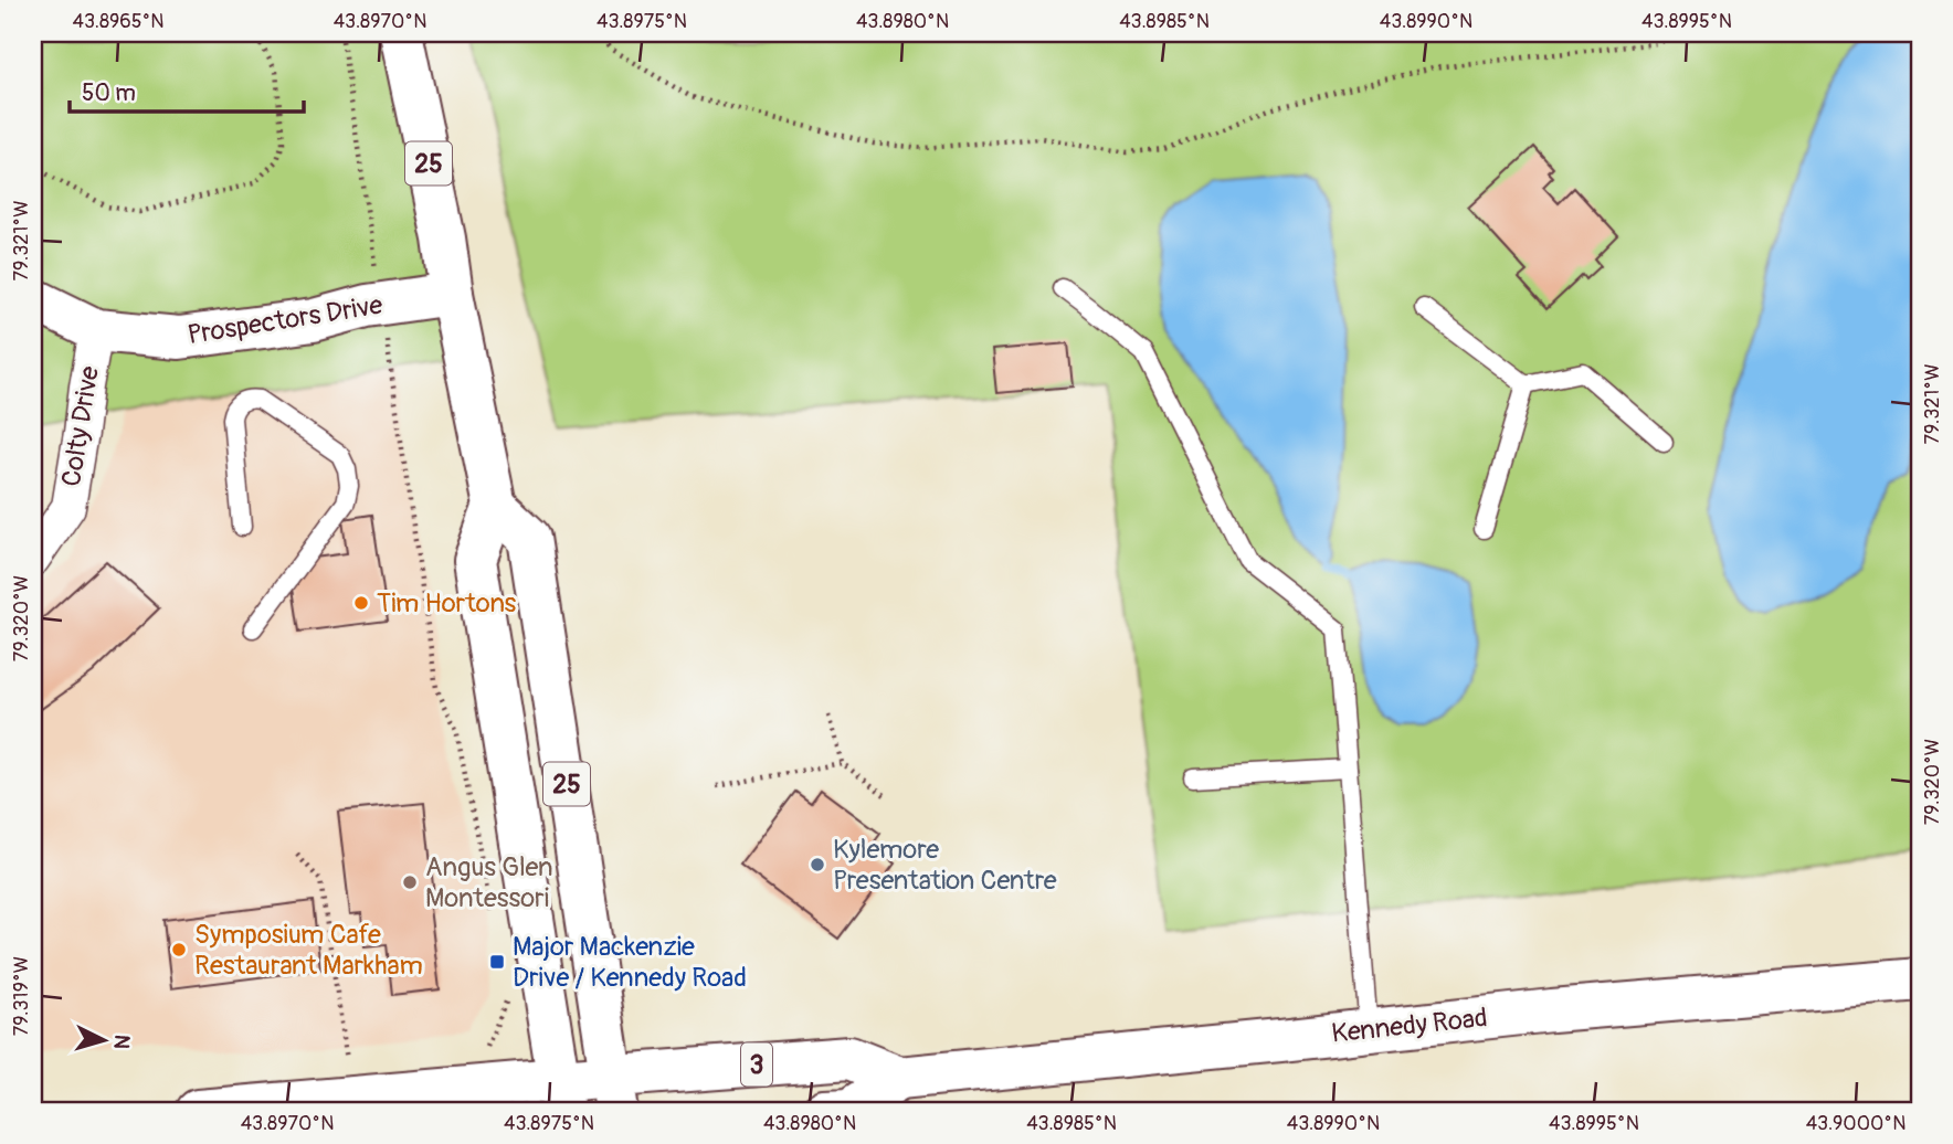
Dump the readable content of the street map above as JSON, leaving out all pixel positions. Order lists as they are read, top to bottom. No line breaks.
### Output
{"streets":{"main road":["25","Prospectors Drive","Kennedy Road","3"],"street":["Colty Drive"]},"crossings":[["25","Prospectors Drive"],["25","Kennedy Road"],["Prospectors Drive","Colty Drive"]],"places":{"other":["Tim Hortons","Kylemore Presentation Centre","Angus Glen Montessori","Symposium Cafe Restaurant Markham"],"transit":["Major Mackenzie Drive / Kennedy Road"]},"scale_bar":"50 m","north":"right","coordinates":["43.8965°N","43.8970°N","43.8975°N","43.8980°N","43.8985°N","43.8990°N","43.8995°N","79.321°W","79.320°W","79.319°W","43.9000°N"]}
